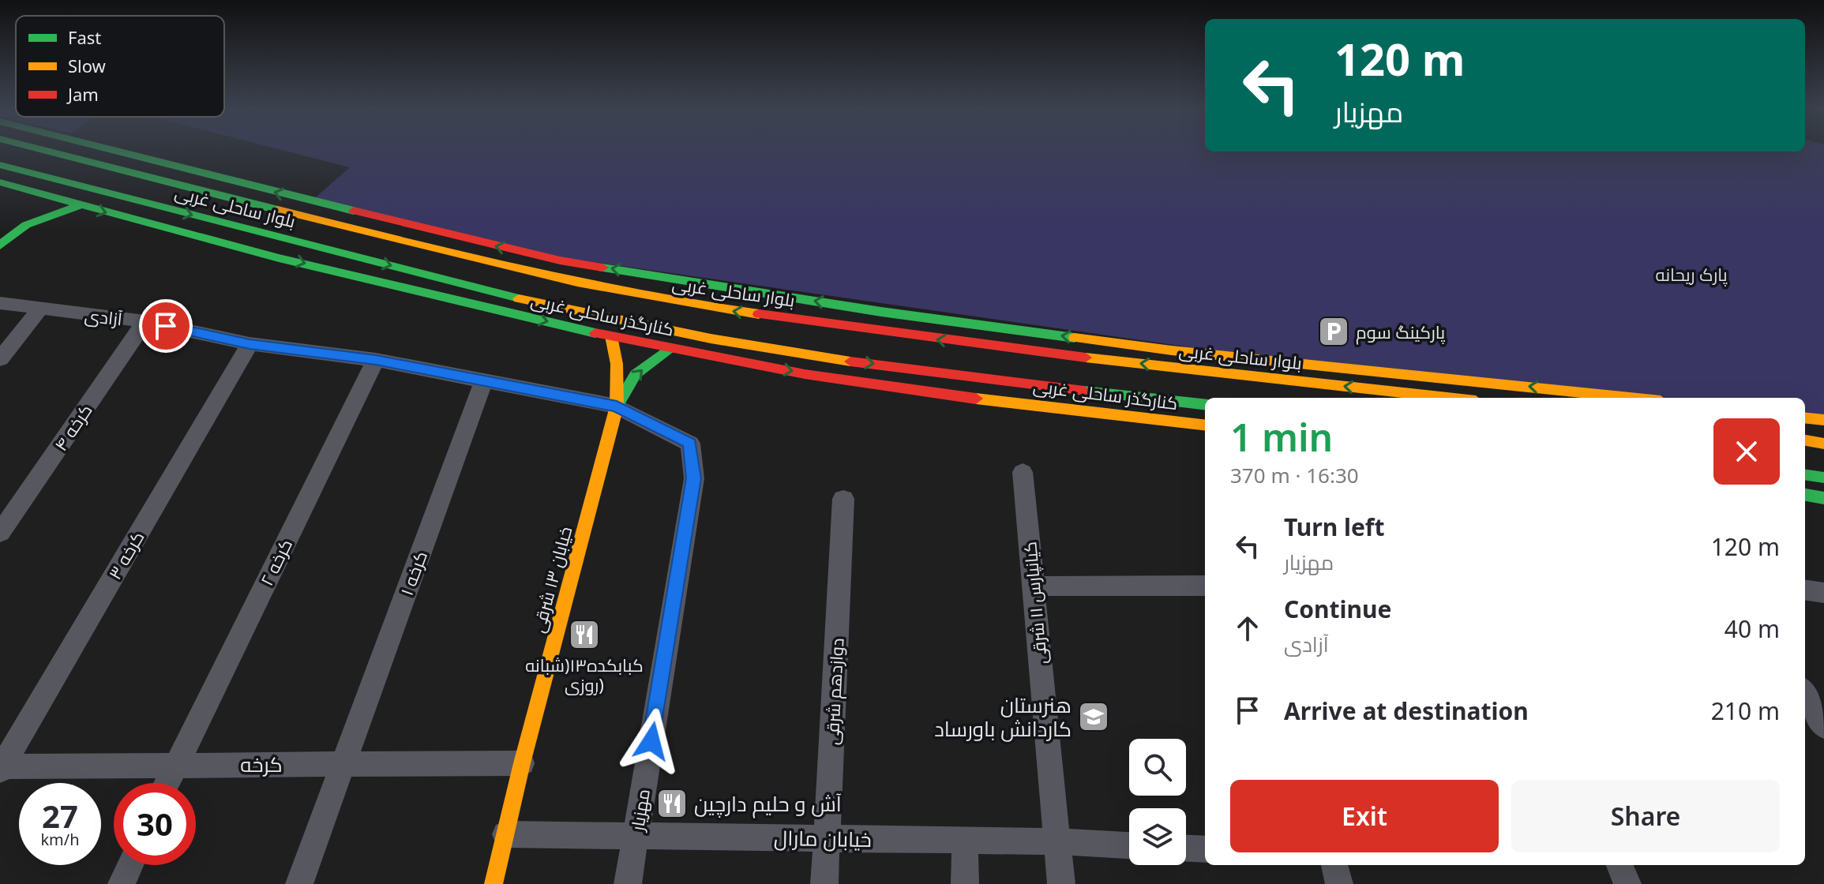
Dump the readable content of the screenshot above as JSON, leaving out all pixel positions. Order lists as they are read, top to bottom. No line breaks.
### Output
{"streets":{"street":["بلوار ساحلی غربی","کنارگذر ساحلی غربی","آزادی","کرخه ۴","کرخه ۳","کرخه ۲","کرخه ۱","خیابان ۱۳ شرقی","کیانپارس ۱۱ شرقی","دوازدهم شرقی","کرخه","مهزیار","خیابان مارال"]},"crossings":[["کنارگذر ساحلی غربی","خیابان ۱۳ شرقی"],["آزادی","کرخه ۴"],["آزادی","کرخه ۳"],["آزادی","کرخه ۲"],["آزادی","کرخه ۱"],["آزادی","خیابان ۱۳ شرقی"],["آزادی","مهزیار"],["کرخه ۳","کرخه"],["کرخه ۲","کرخه"],["کرخه ۱","کرخه"],["خیابان ۱۳ شرقی","کرخه"],["خیابان ۱۳ شرقی","مهزیار"],["خیابان ۱۳ شرقی","خیابان مارال"],["کیانپارس ۱۱ شرقی","خیابان مارال"],["دوازدهم شرقی","خیابان مارال"],["مهزیار","خیابان مارال"]],"parks":["پارک ریحانه"],"places":{"parking":["پارکینگ سوم"],"restaurant":["کبابکده۱۳(شبانه روزی)","آش و حلیم دارچین"],"school or university":["هنرستان کاردانش باورساد"]},"legend":["Fast","Slow","Jam"],"page":{"turn":["120 m","مهزیار"],"heading":["1 min","370 m · 16:30"],"list":[{"name":"Turn left","note":"مهزیار","value":"120 m"},{"name":"Continue","note":"آزادی","value":"40 m"},{"name":"Arrive at destination","value":"210 m"}],"buttons":["Exit","Share"],"speed":"27 km/h","limit":"30"}}
